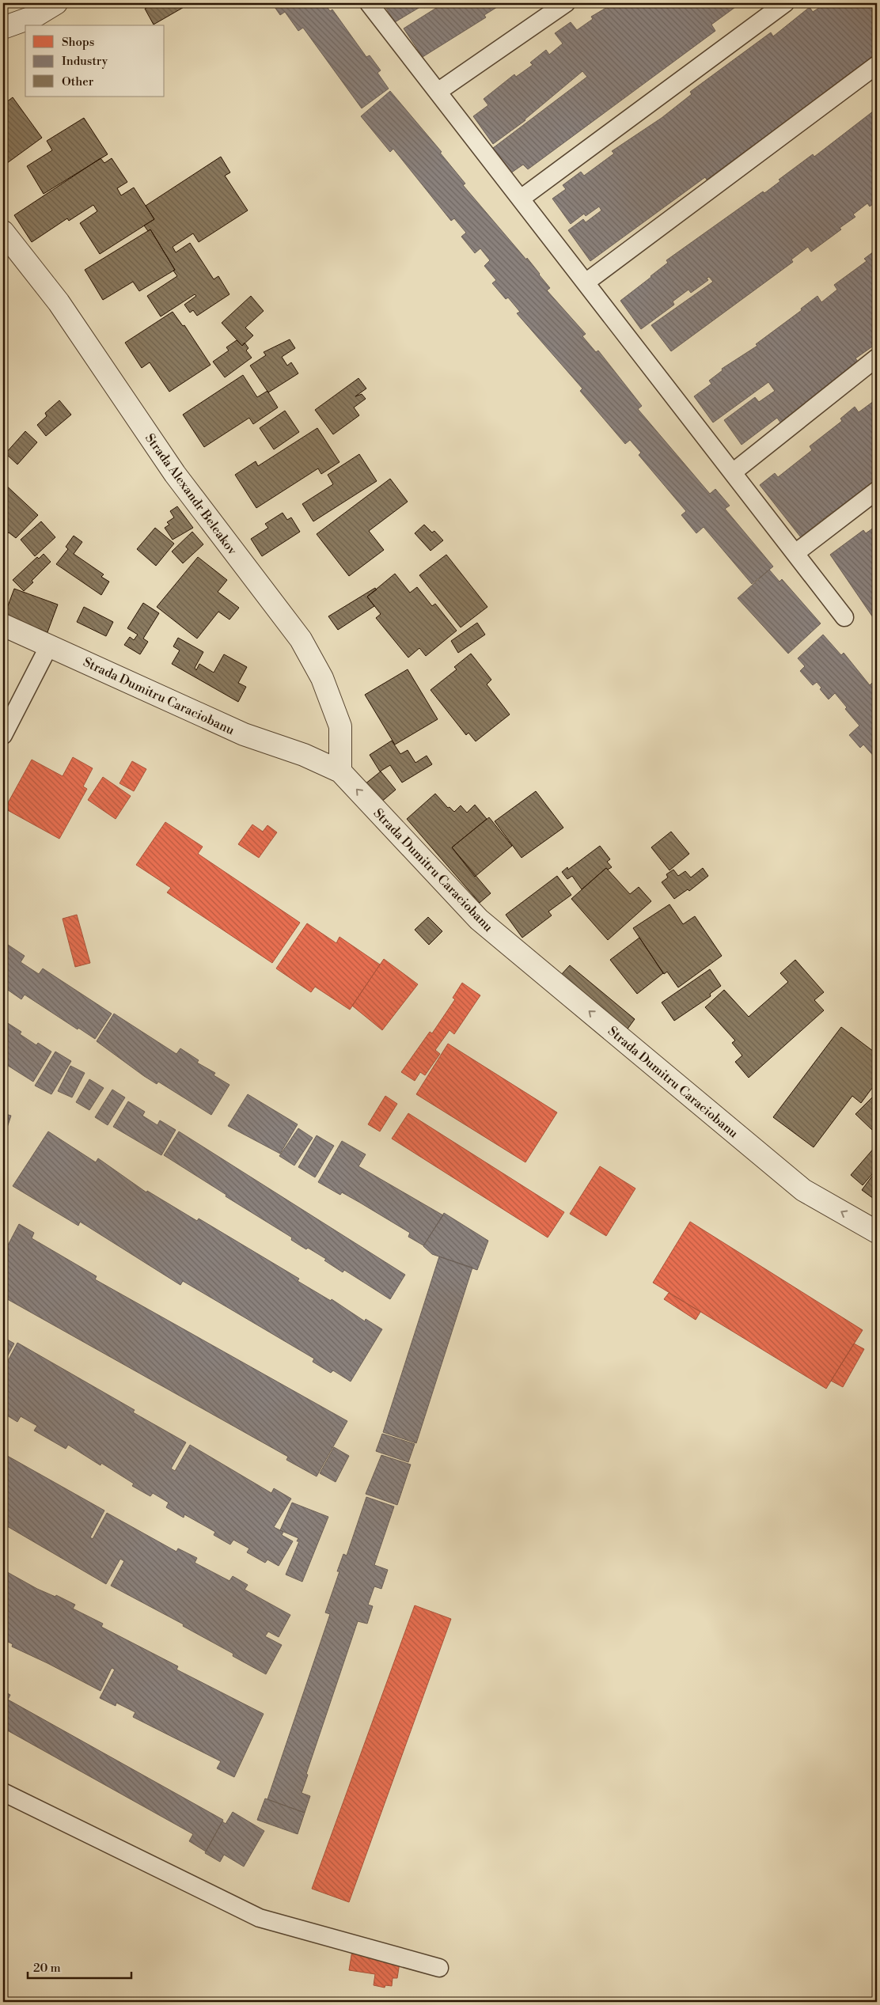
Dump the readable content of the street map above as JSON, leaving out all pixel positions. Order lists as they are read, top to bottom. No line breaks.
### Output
{"streets":{"street":["Strada Alexandr Beleakov","Strada Dumitru Caraciobanu"]},"crossings":[["Strada Alexandr Beleakov","Strada Dumitru Caraciobanu"]],"one_way":["Strada Dumitru Caraciobanu"],"legend":["Shops","Industry","Other"],"scale_bar":"20 m"}
